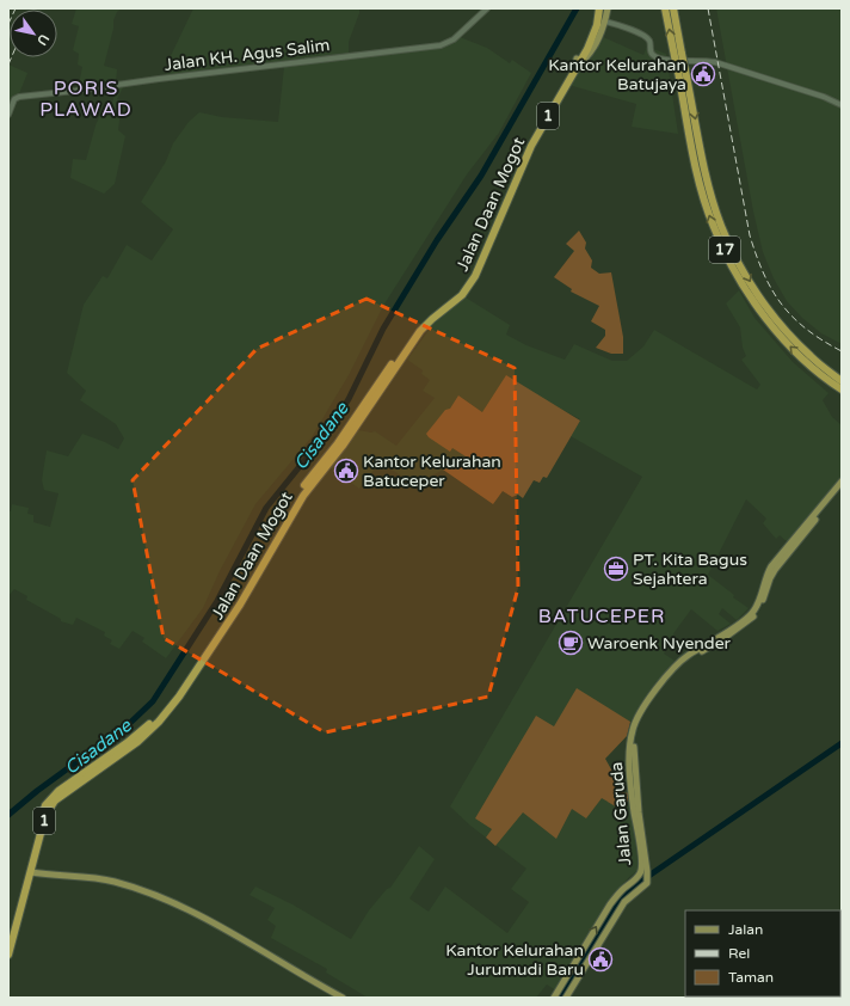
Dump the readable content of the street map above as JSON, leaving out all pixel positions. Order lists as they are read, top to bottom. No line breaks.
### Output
{"streets":{"highway":["1","Jalan Daan Mogot","17"],"main road":["Jalan Garuda"],"street":["Jalan KH. Agus Salim"]},"districts":["PORIS PLAWAD","BATUCEPER"],"water":["Cisadane"],"places":{"public building":["Kantor Kelurahan Batujaya","Kantor Kelurahan Batuceper","Kantor Kelurahan Jurumudi Baru"],"office":["PT. Kita Bagus Sejahtera"],"cafe":["Waroenk Nyender"]},"legend":["Jalan","Rel","Taman"],"north":"bottom right"}
